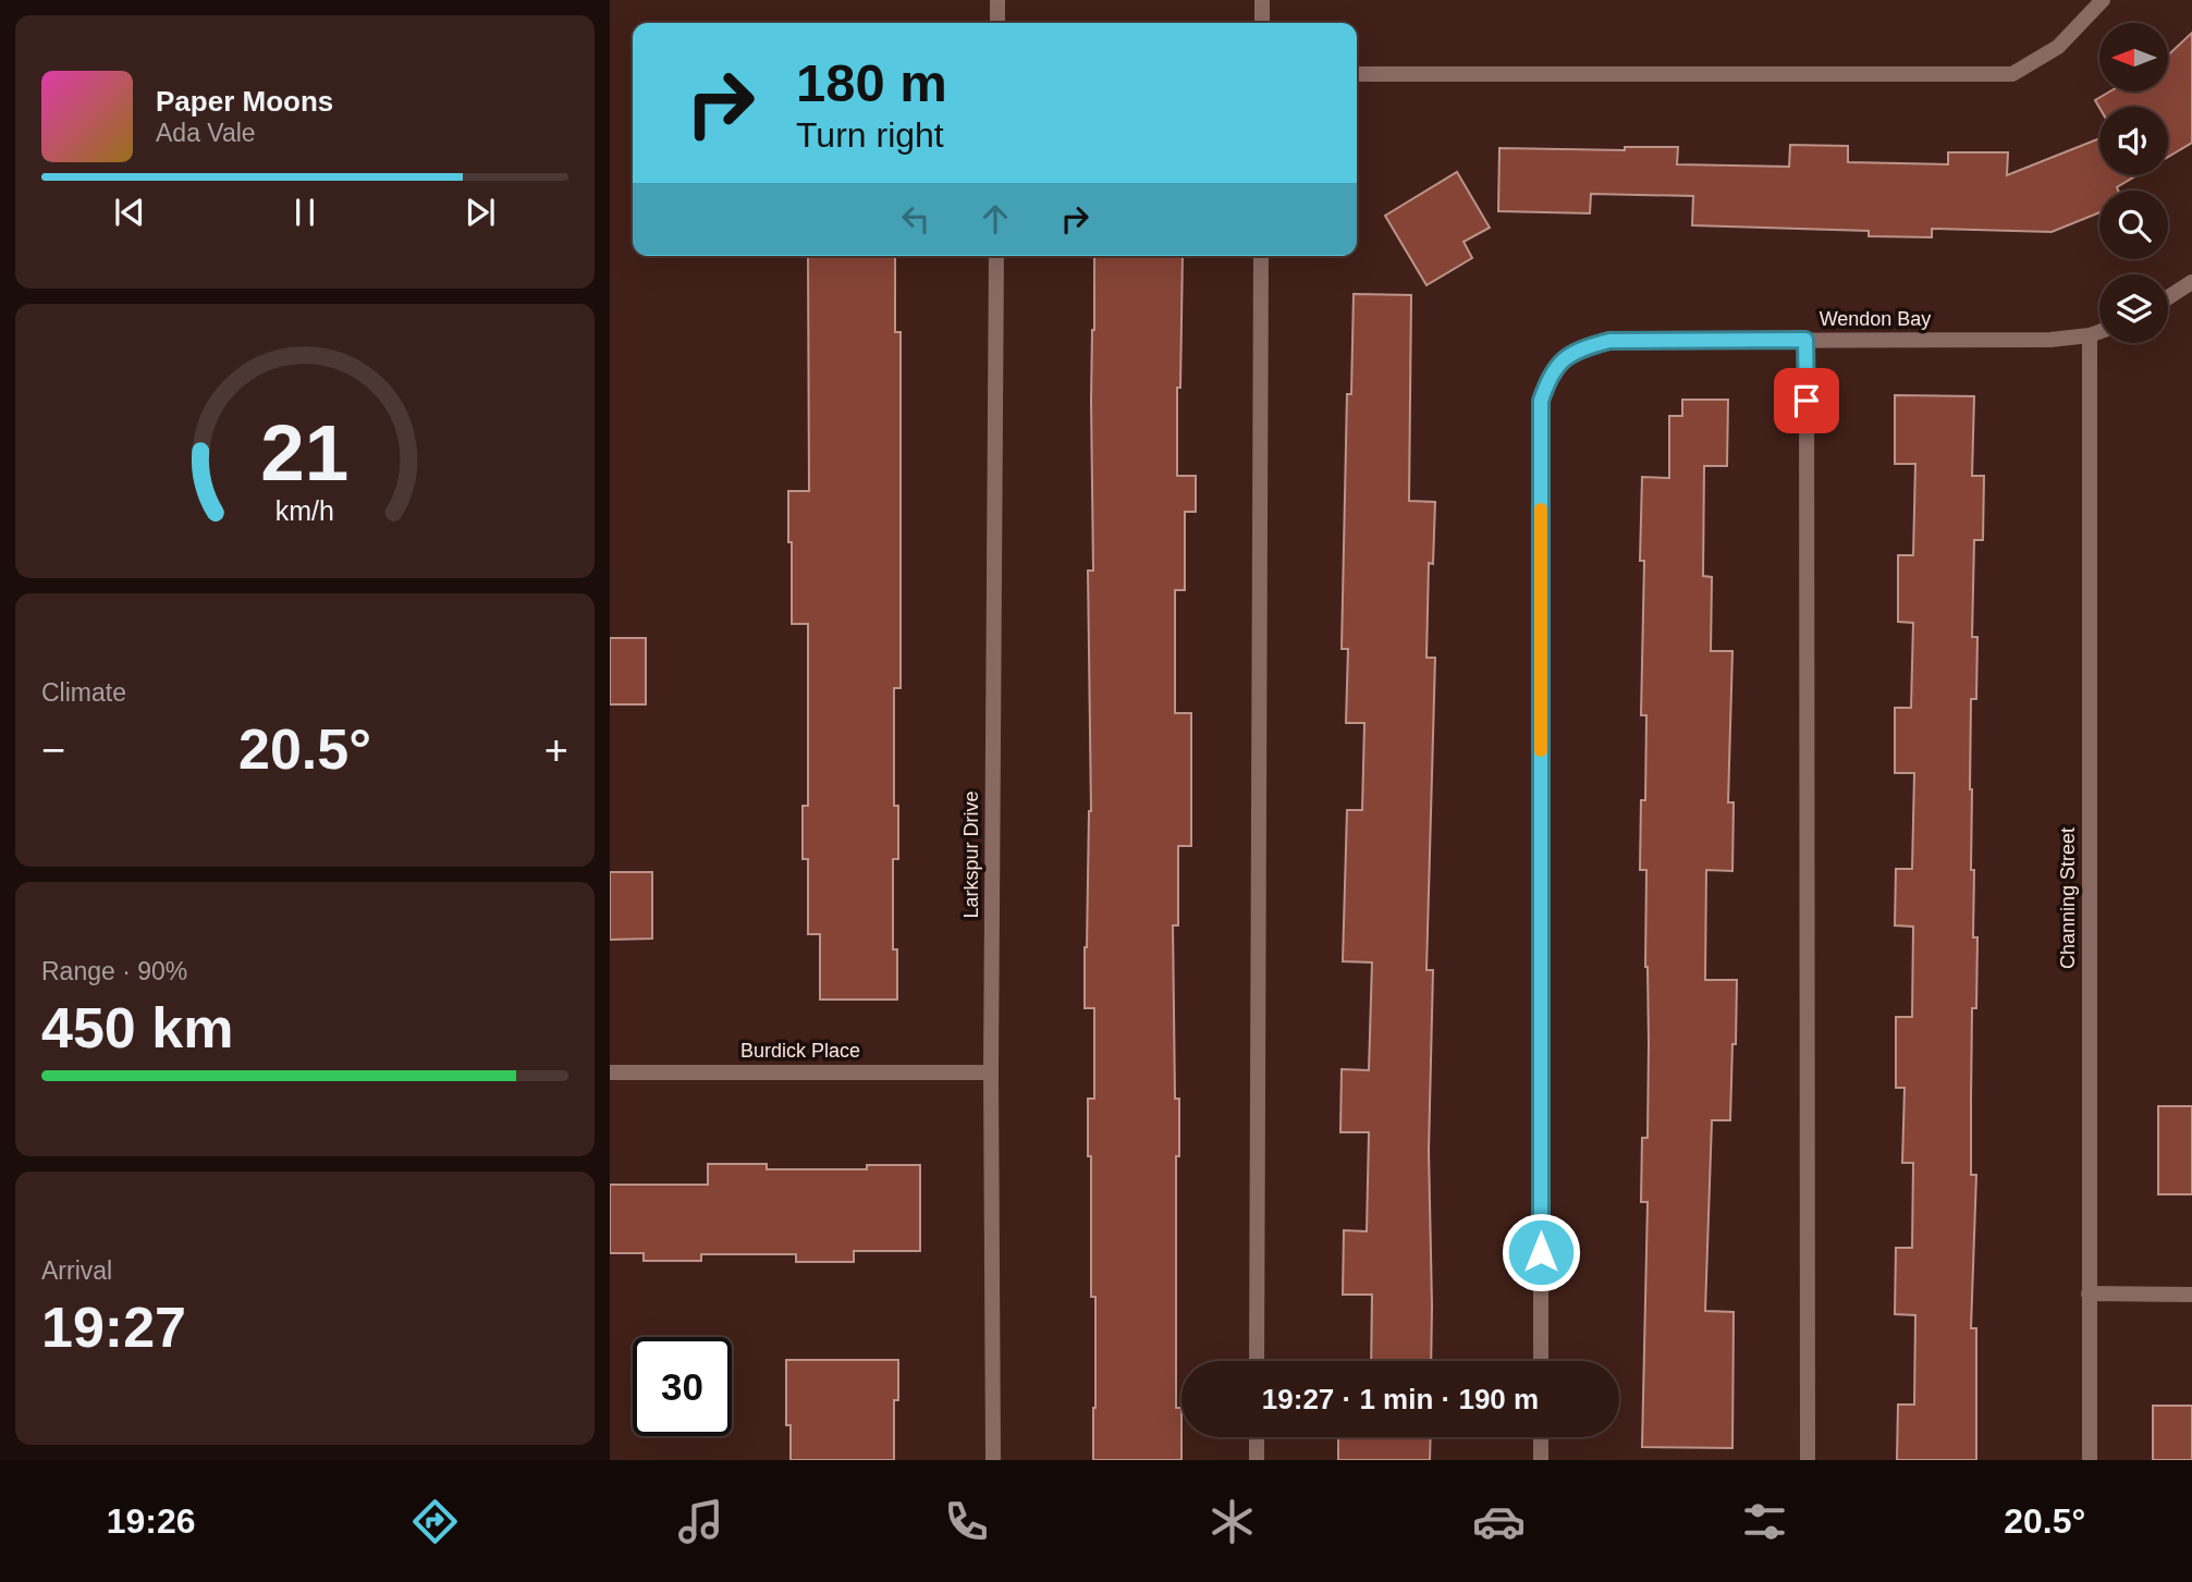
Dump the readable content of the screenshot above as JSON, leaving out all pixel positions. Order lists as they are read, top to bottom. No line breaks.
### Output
{"streets":{"street":["Wendon Bay","Larkspur Drive","Channing Street","Burdick Place"]},"crossings":[["Wendon Bay","Channing Street"],["Larkspur Drive","Burdick Place"]],"north":"left","page":{"turn":["180 m","Turn right"],"song":["Paper Moons","Ada Vale"],"tile":["Climate",["Range · 90%","450 km"],["Arrival","19:27"]],"heat":["−","20.5°","+"],"limit":"30","trip":"19:27 · 1 min · 190 m","tabs":["19:26","20.5°"],"gauge":["21","km/h"]}}
